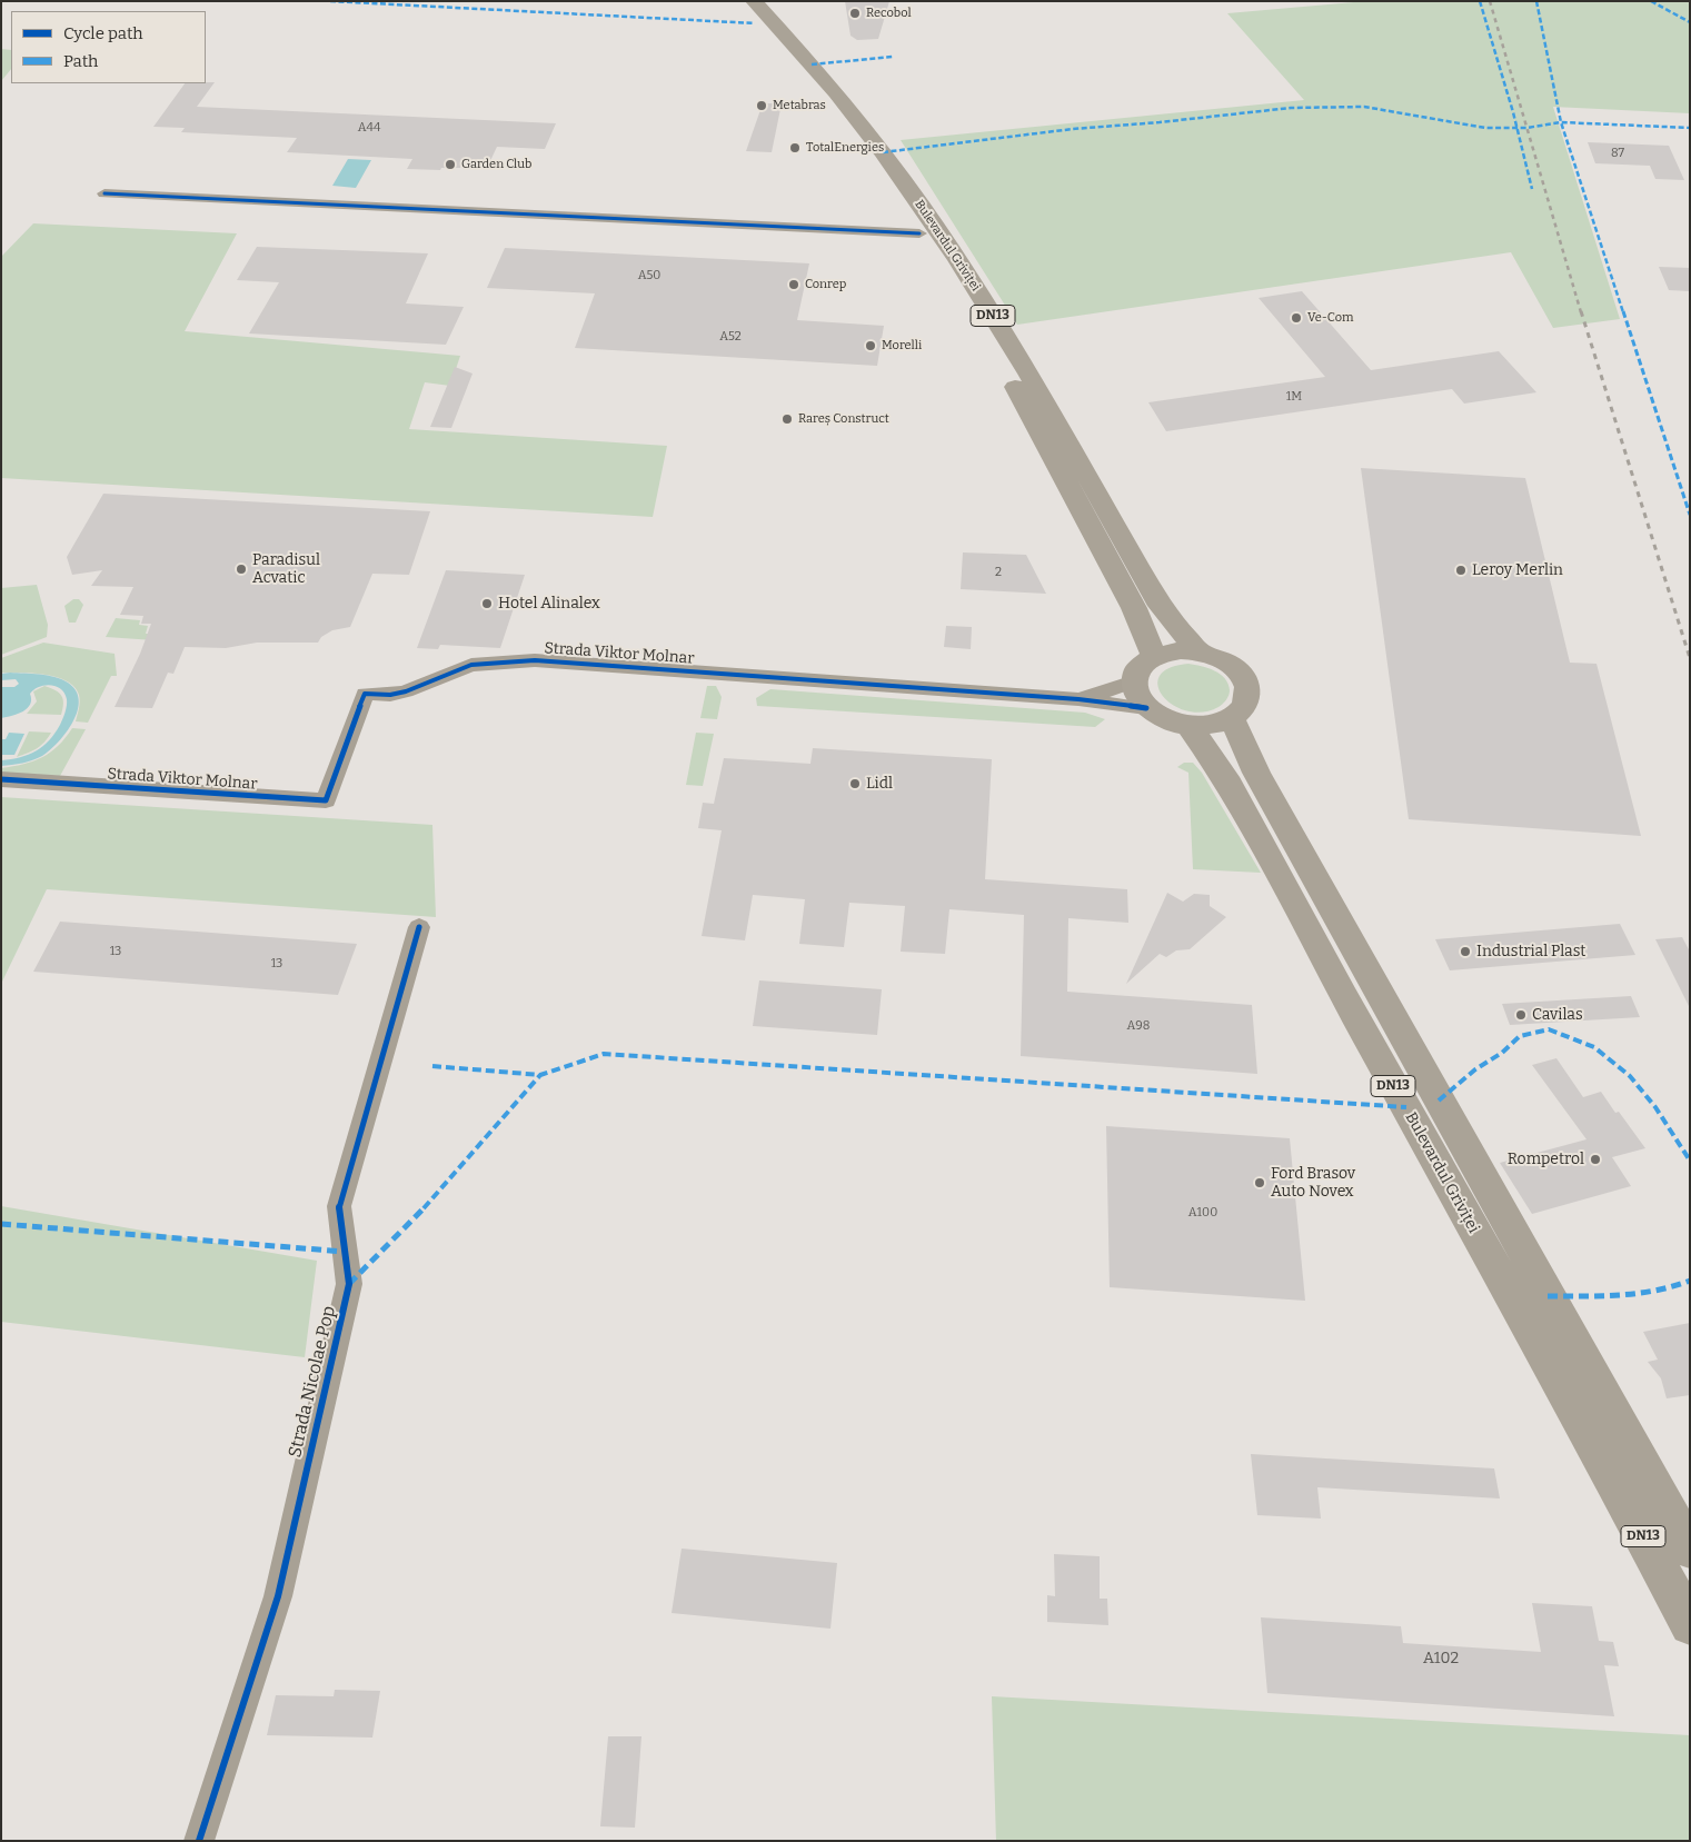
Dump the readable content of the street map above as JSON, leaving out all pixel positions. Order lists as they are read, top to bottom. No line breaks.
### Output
{"streets":{"main road":["Bulevardul Griviței","DN13"],"street":["Strada Viktor Molnar","Strada Nicolae Pop"]},"crossings":[["Bulevardul Griviței","DN13"],["Bulevardul Griviței","Strada Viktor Molnar"],["DN13","Strada Viktor Molnar"]],"places":["Recobol","Metabras","TotalEnergies","Garden Club","Conrep","Ve-Com","Morelli","Rareș Construct","Paradisul Acvatic","Leroy Merlin","Hotel Alinalex","Lidl","Industrial Plast","Cavilas","Rompetrol","Ford Brasov Auto Novex"],"house_numbers":["A44","87","A50","A52","1M","2","13","13","A98","A100","A102"],"legend":["Cycle path","Path"]}
